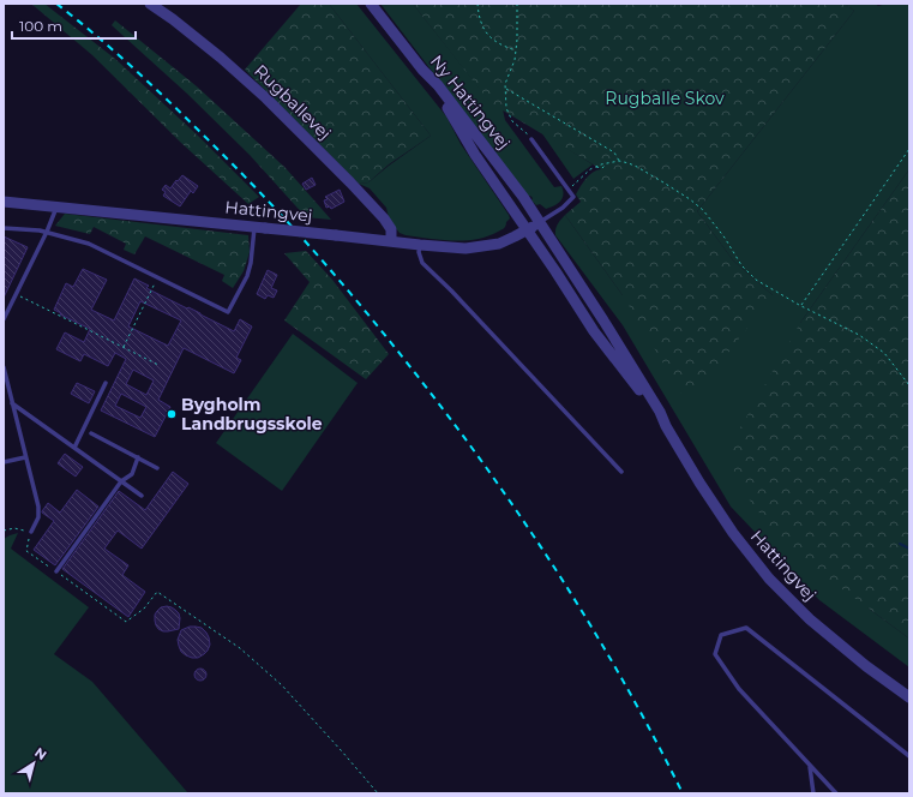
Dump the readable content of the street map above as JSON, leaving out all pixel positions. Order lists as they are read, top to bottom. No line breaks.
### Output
{"streets":{"street":["Rugballevej","Ny Hattingvej","Hattingvej"]},"crossings":[["Rugballevej","Hattingvej"],["Ny Hattingvej","Hattingvej"]],"parks":["Rugballe Skov"],"places":["Bygholm Landbrugsskole"],"scale_bar":"100 m","north":"top right"}
